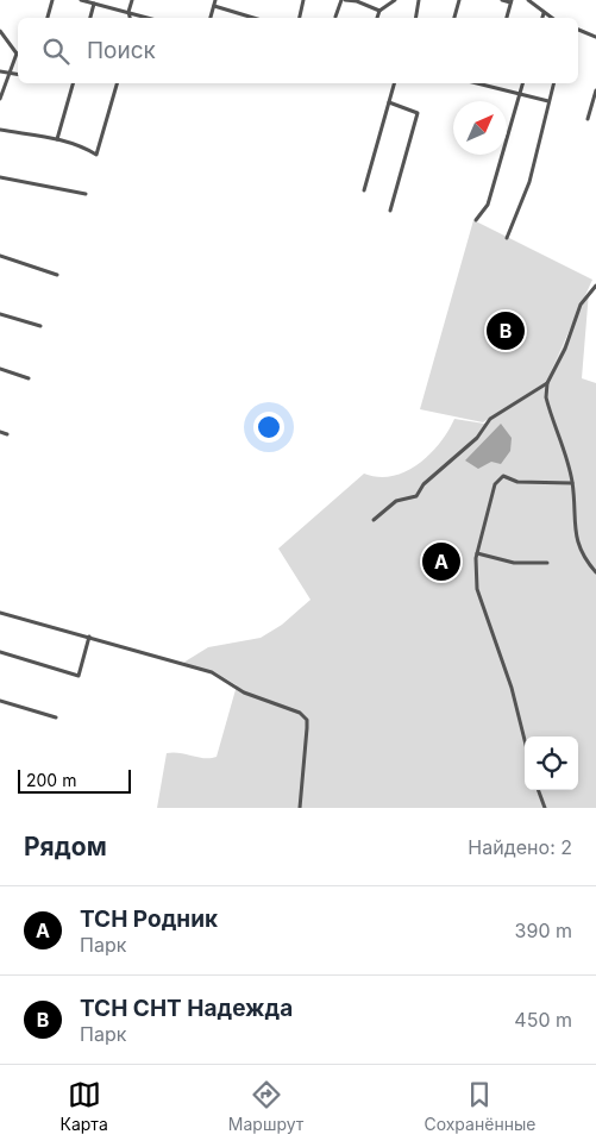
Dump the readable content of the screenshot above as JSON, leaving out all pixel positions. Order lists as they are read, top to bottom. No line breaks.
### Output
{"scale_bar":"200 m","north":"top right","page":{"search":"Поиск","pins":["B","A"],"scale":"200 m","heading":["Рядом","Найдено: 2"],"list":[{"mark":"A","name":"ТСН Родник","note":"Парк","value":"390 m"},{"mark":"B","name":"ТСН СНТ Надежда","note":"Парк","value":"450 m"}],"nav":["Карта","Маршрут","Сохранённые"]}}
